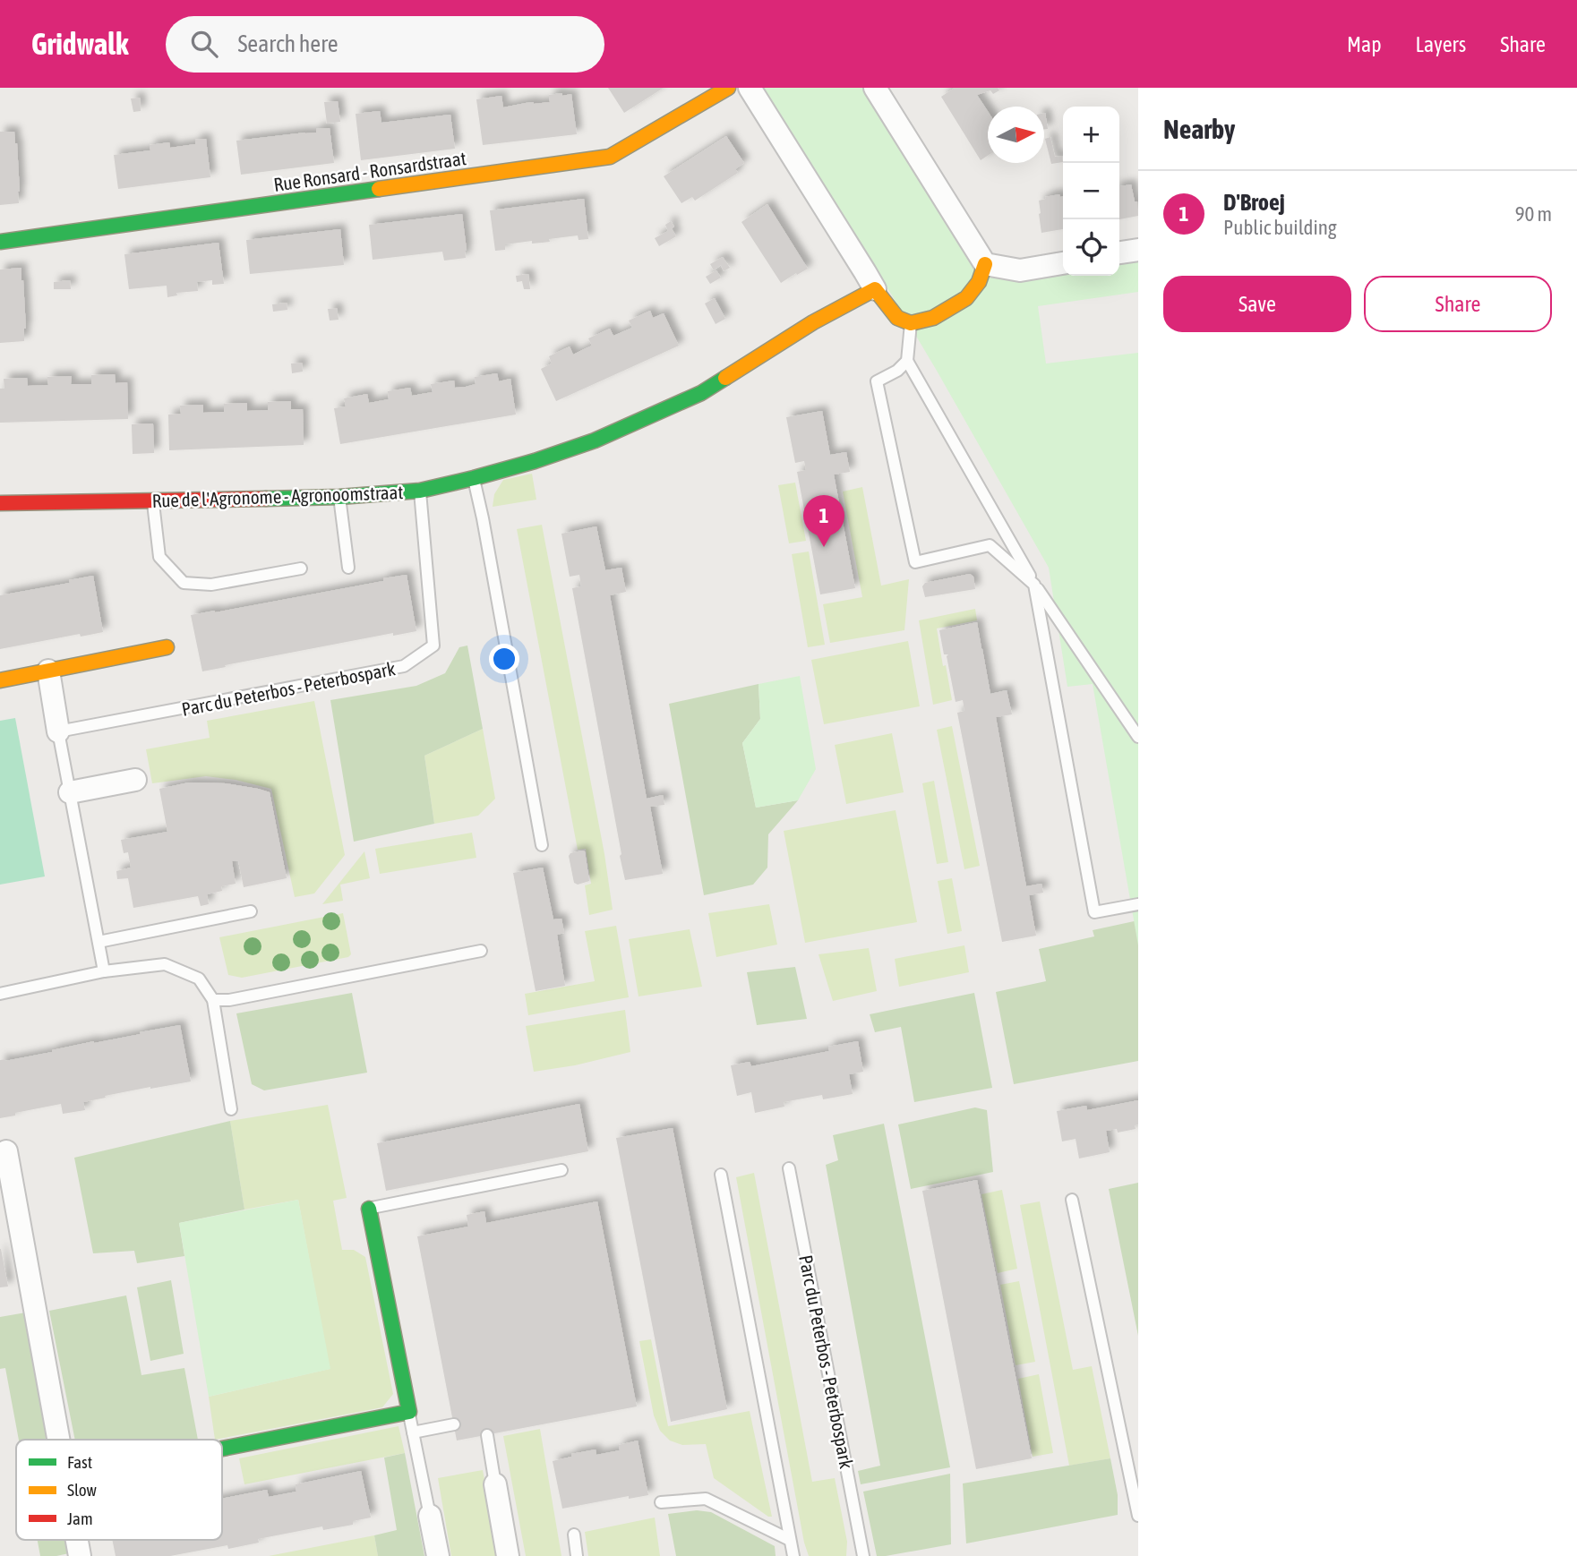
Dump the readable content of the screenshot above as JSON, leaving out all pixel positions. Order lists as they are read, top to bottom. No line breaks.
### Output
{"streets":{"street":["Rue Ronsard - Ronsardstraat","Rue de l'Agronome - Agronoomstraat"],"lane":["Parc du Peterbos - Peterbospark"]},"crossings":[["Rue de l'Agronome - Agronoomstraat","Parc du Peterbos - Peterbospark"]],"legend":["Fast","Slow","Jam"],"north":"right","page":{"header":"Gridwalk","search":"Search here","nav":["Map","Layers","Share"],"heading":"Nearby","map_buttons":["+","−"],"list":[{"mark":"1","name":"D'Broej","note":"Public building","value":"90 m"}],"buttons":["Save","Share"],"pins":"1"}}
